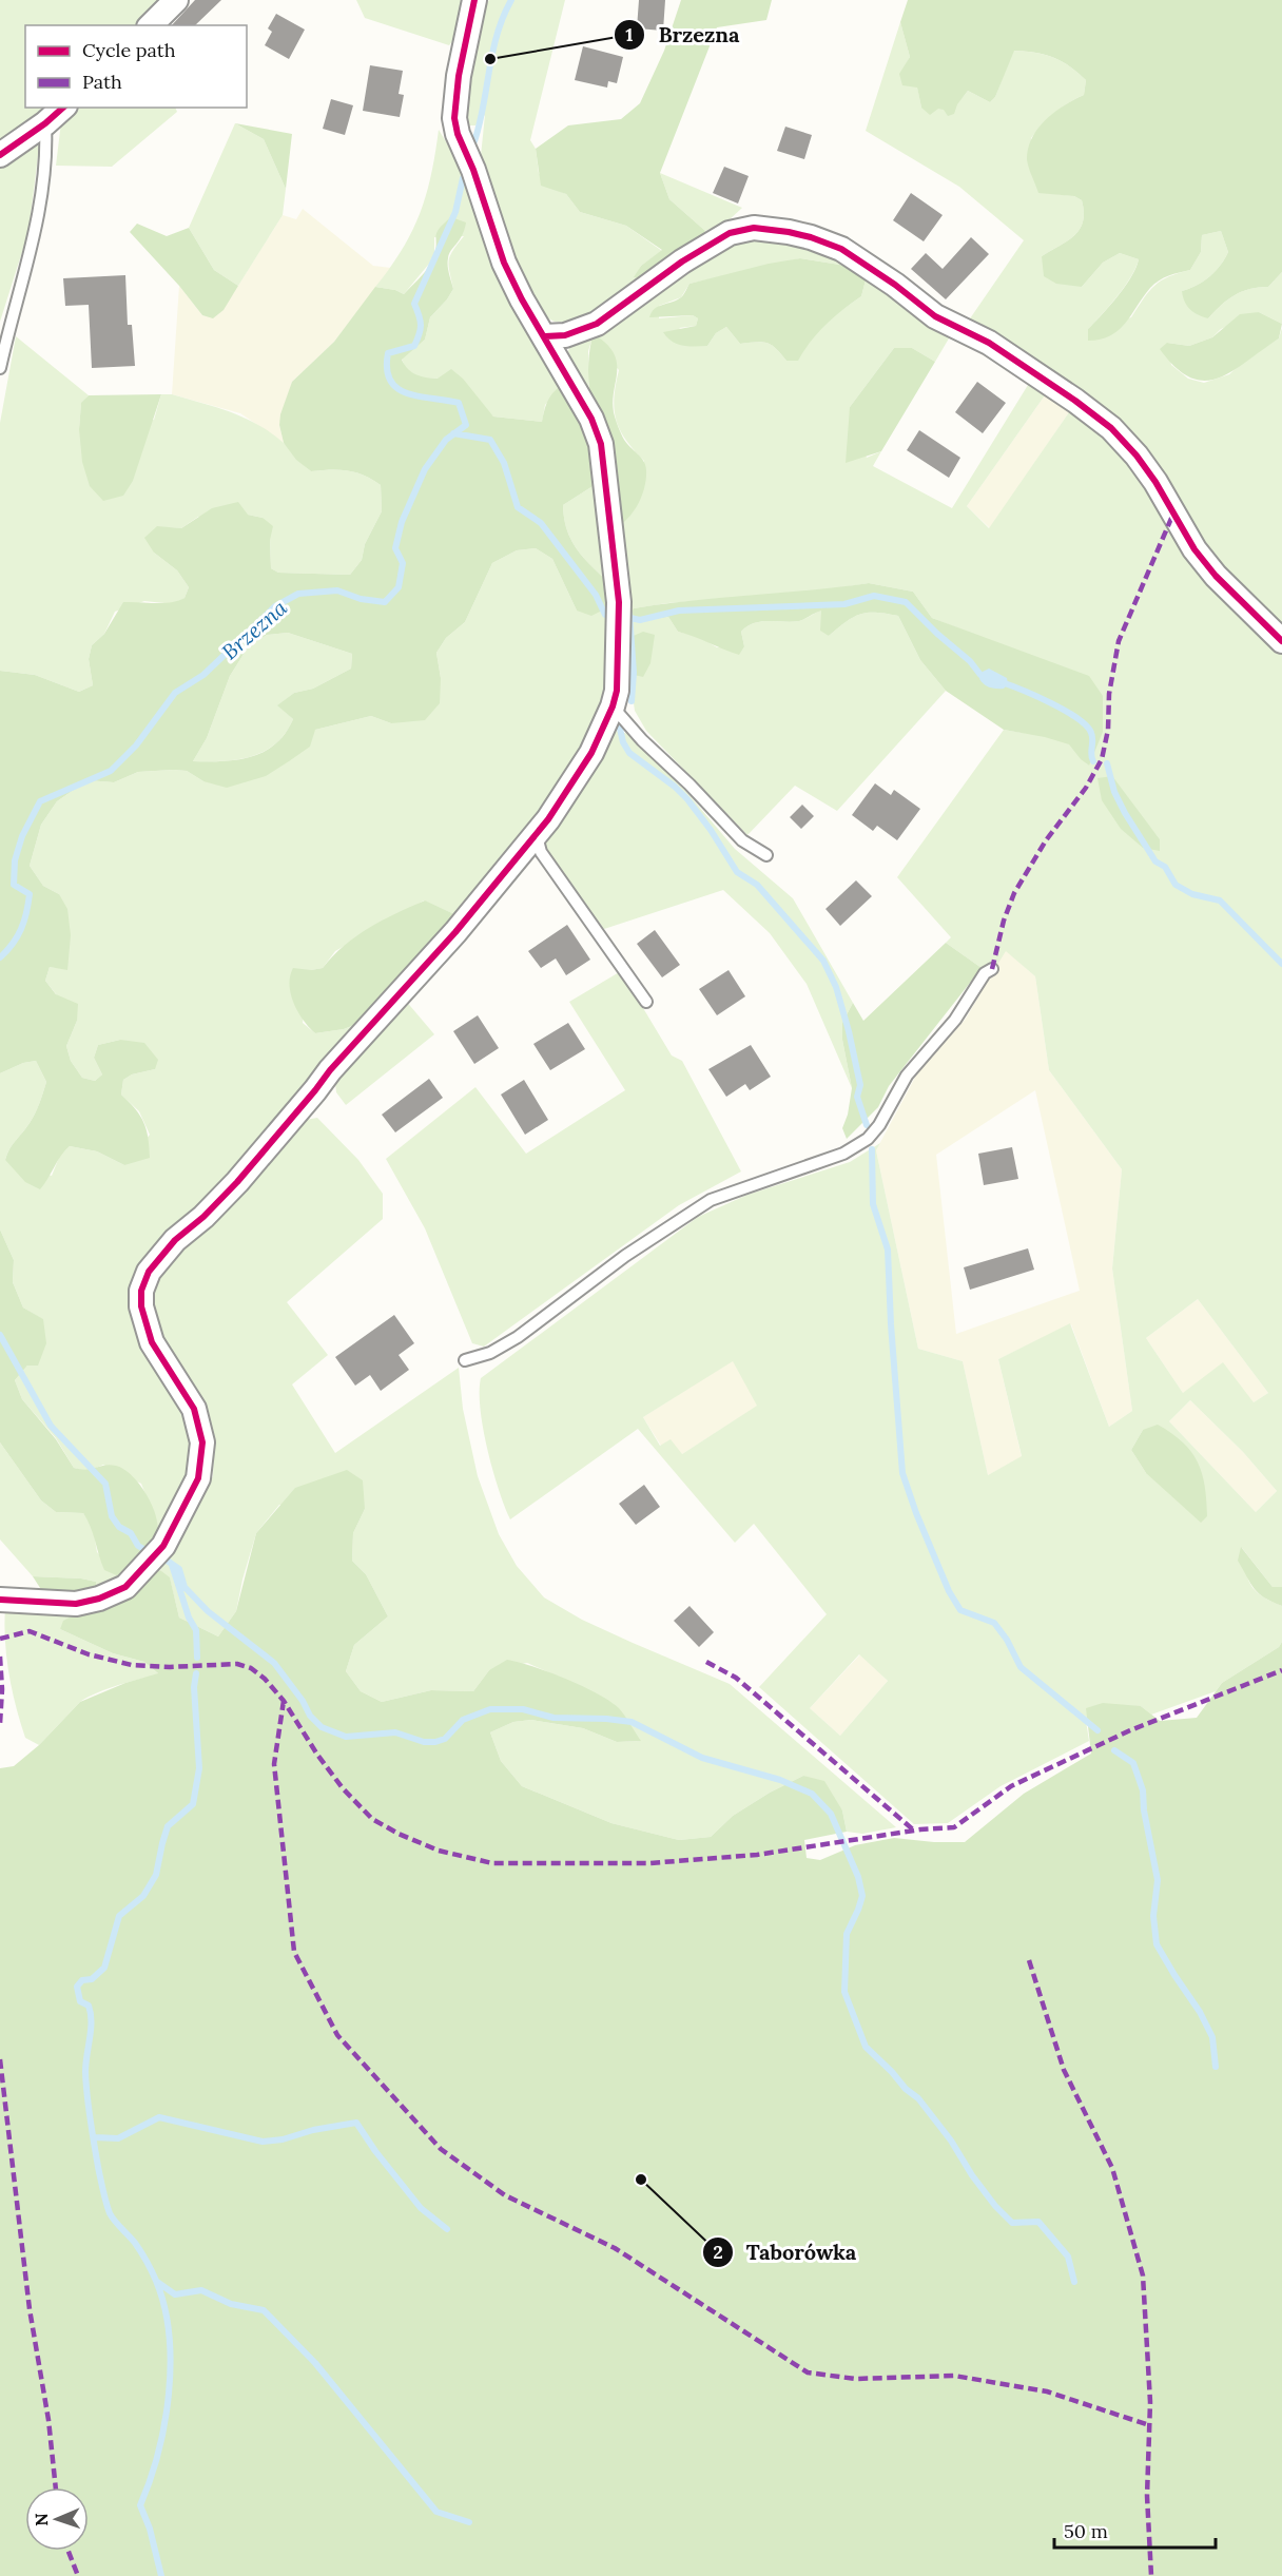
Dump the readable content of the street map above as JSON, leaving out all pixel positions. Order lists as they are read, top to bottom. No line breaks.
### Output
{"water":["Brzezna"],"places":["Brzezna","Taborówka"],"legend":["Cycle path","Path"],"scale_bar":"50 m","north":"left"}
